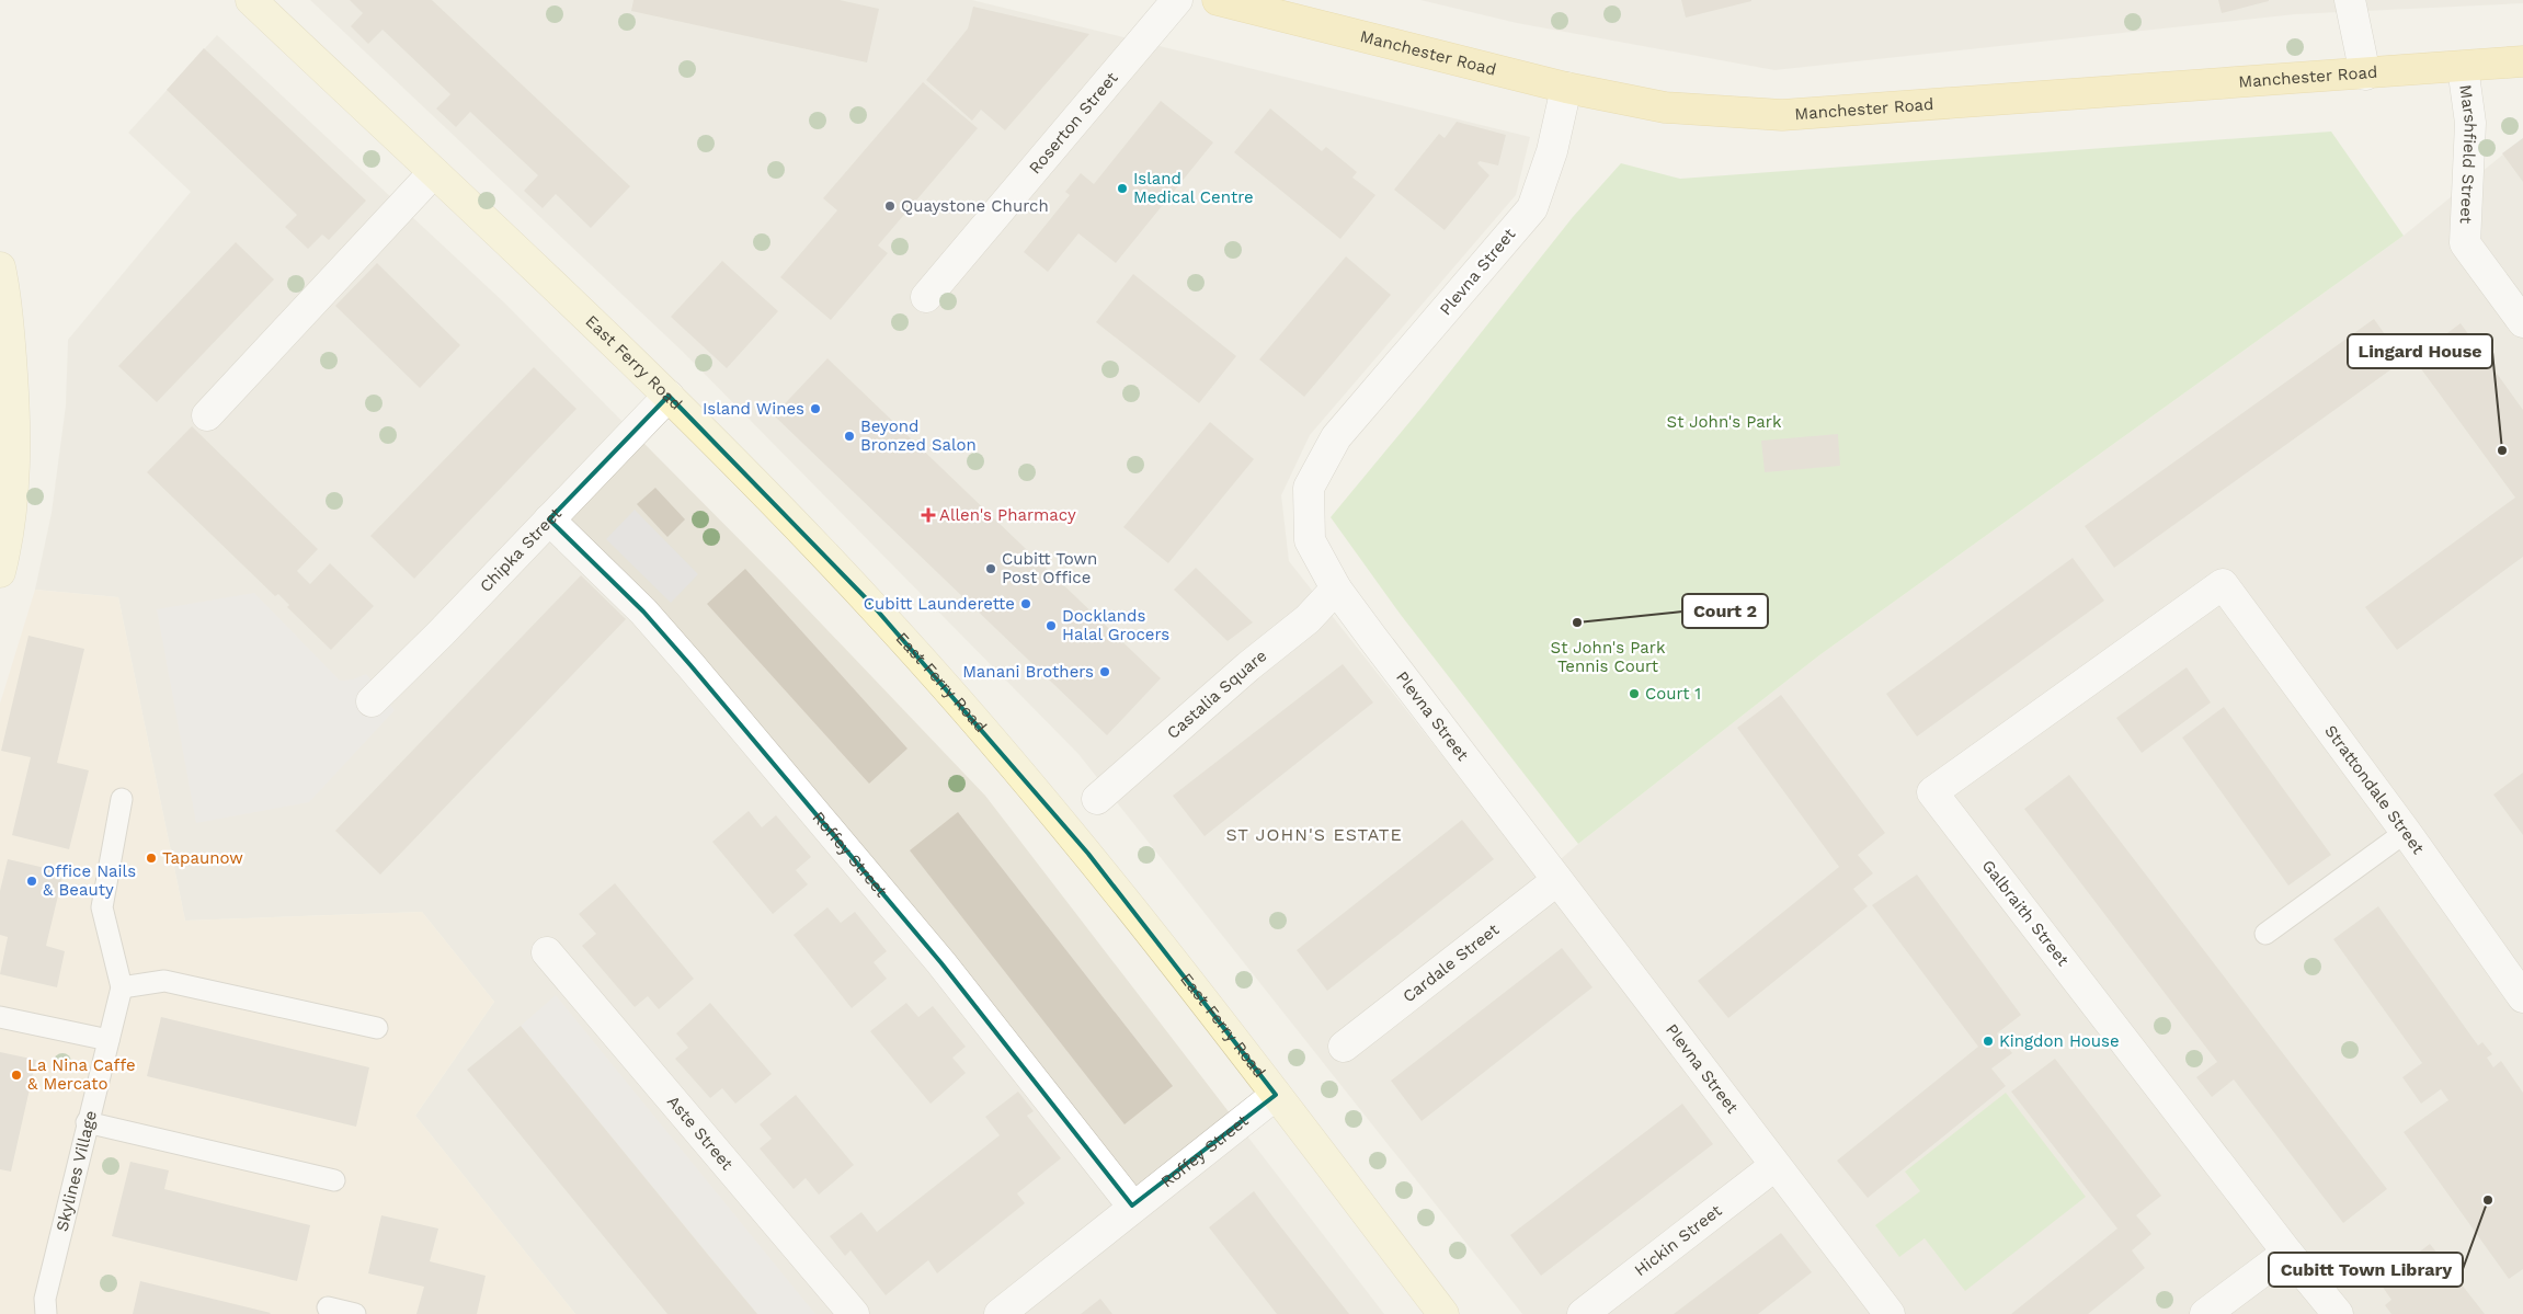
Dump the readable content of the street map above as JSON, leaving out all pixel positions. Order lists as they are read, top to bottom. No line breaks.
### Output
{"streets":{"main road":["Manchester Road"],"street":["Roserton Street","Marshfield Street","Plevna Street","East Ferry Road","Chipka Street","Castalia Square","Strattondale Street","Roffey Street","Galbraith Street","Cardale Street","Aste Street","Hickin Street"],"lane":["Skylines Village"]},"crossings":[["Manchester Road","Marshfield Street"],["Manchester Road","Plevna Street"],["Plevna Street","Castalia Square"],["Plevna Street","Cardale Street"],["Plevna Street","Hickin Street"],["East Ferry Road","Chipka Street"],["East Ferry Road","Roffey Street"],["Chipka Street","Roffey Street"],["Strattondale Street","Galbraith Street"]],"districts":["ST JOHN'S ESTATE"],"parks":["St John's Park","St John's Park Tennis Court"],"places":{"other":["Island Medical Centre","Quaystone Church","Island Wines","Beyond Bronzed Salon","Lingard House","Cubitt Town Post Office","Cubitt Launderette","Court 2","Docklands Halal Grocers","Manani Brothers","Court 1","Tapaunow","Office Nails & Beauty","Kingdon House","La Nina Caffe & Mercato","Cubitt Town Library"],"health":["Allen's Pharmacy"]}}
